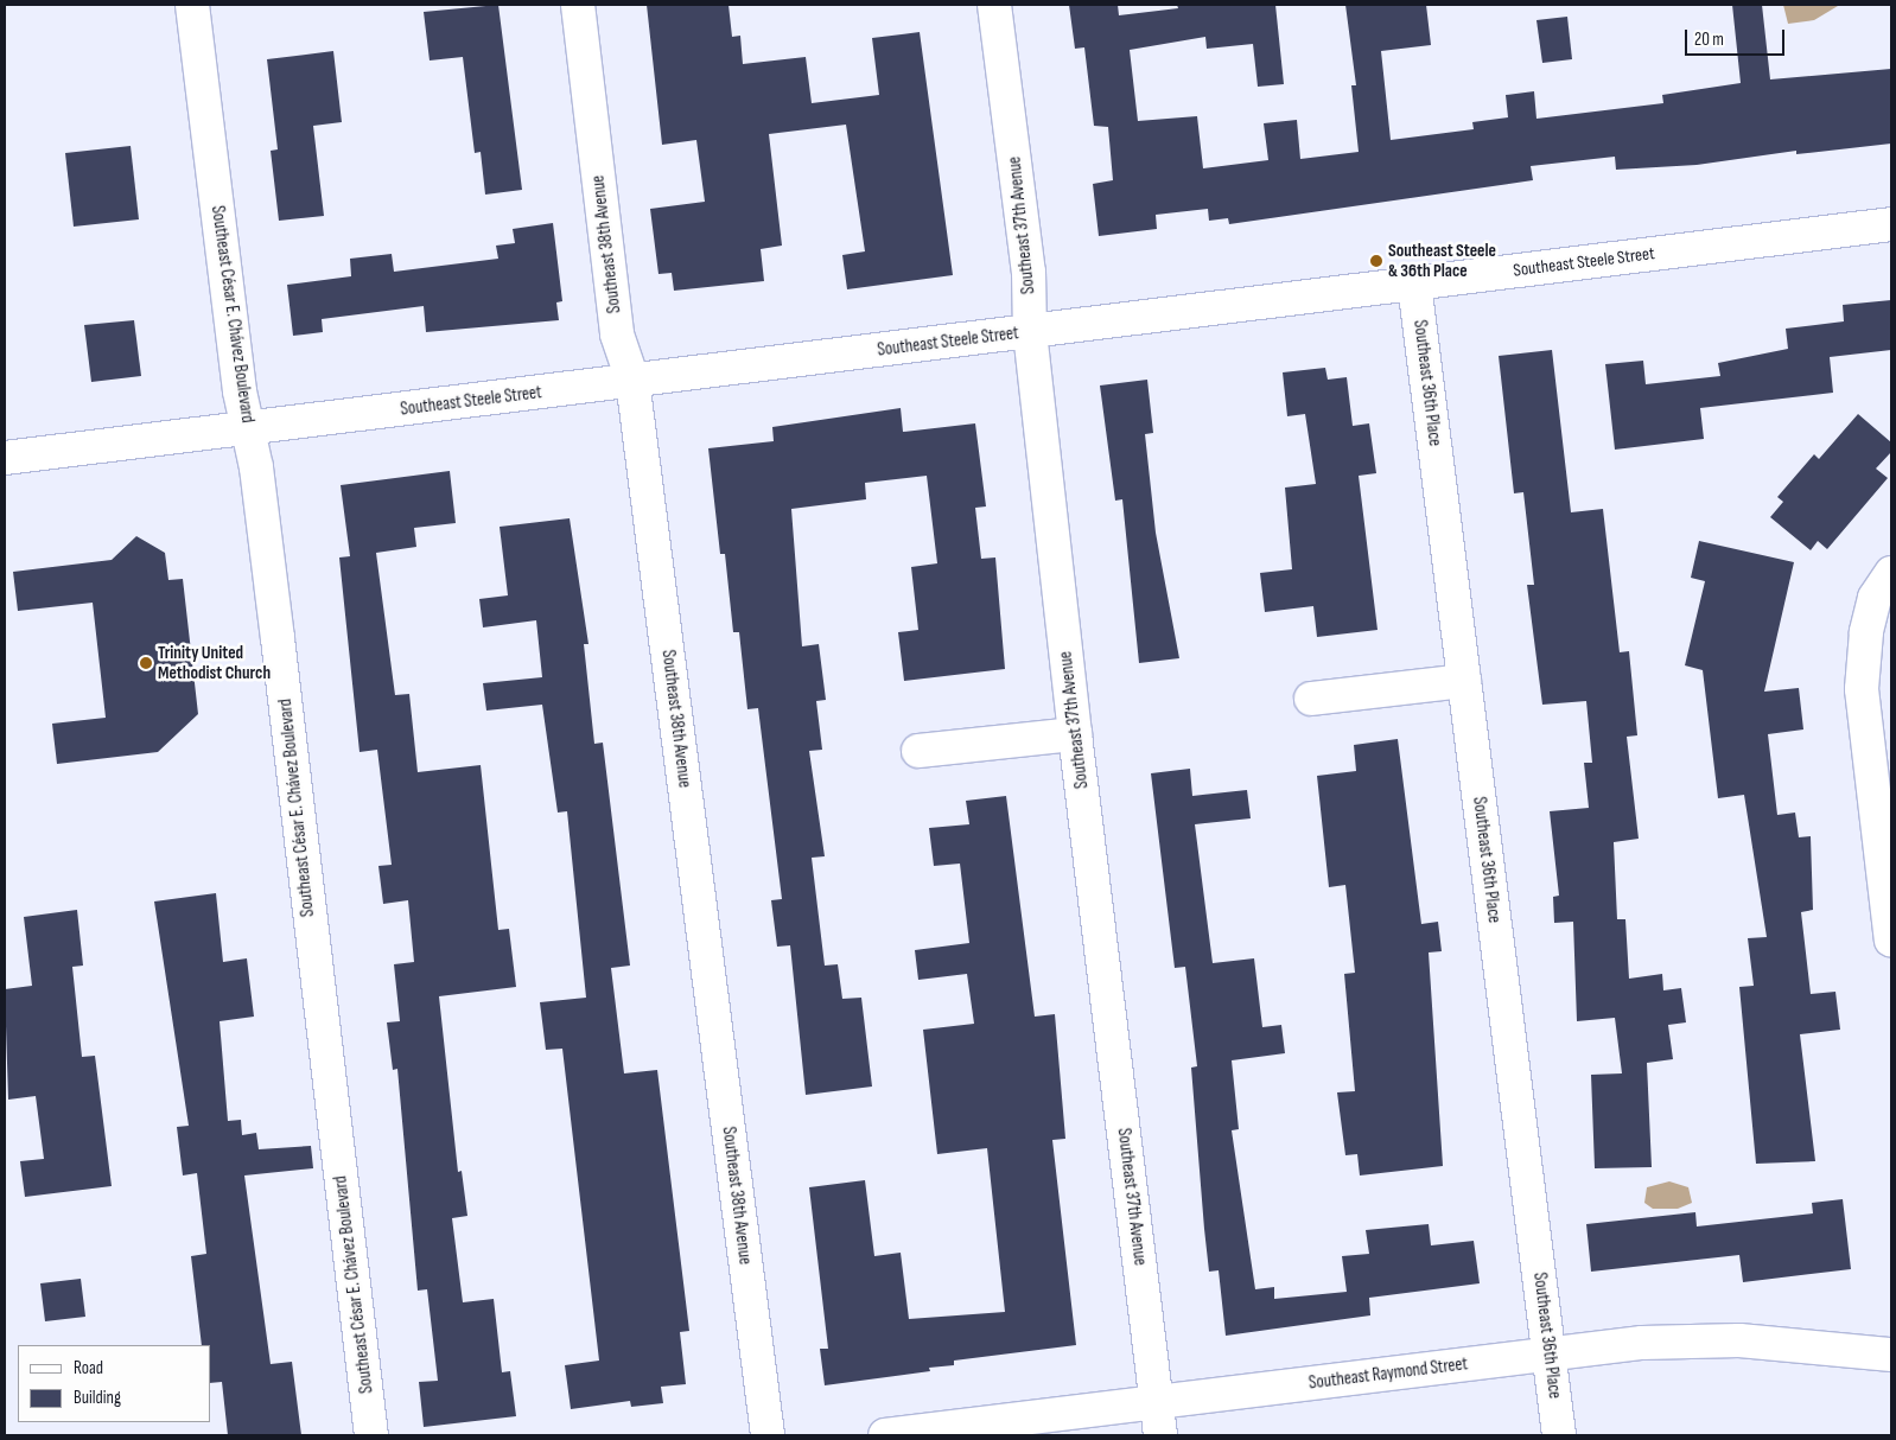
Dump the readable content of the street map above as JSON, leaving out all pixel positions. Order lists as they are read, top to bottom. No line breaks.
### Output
{"streets":{"street":["Southeast 37th Avenue","Southeast 38th Avenue","Southeast Steele Street","Southeast César E. Chávez Boulevard","Southeast 36th Place","Southeast Raymond Street"]},"crossings":[["Southeast 37th Avenue","Southeast Steele Street"],["Southeast 37th Avenue","Southeast Raymond Street"],["Southeast 38th Avenue","Southeast Steele Street"],["Southeast Steele Street","Southeast César E. Chávez Boulevard"],["Southeast Steele Street","Southeast 36th Place"],["Southeast 36th Place","Southeast Raymond Street"]],"places":["Southeast Steele & 36th Place","Trinity United Methodist Church"],"legend":["Road","Building"],"scale_bar":"20 m"}
